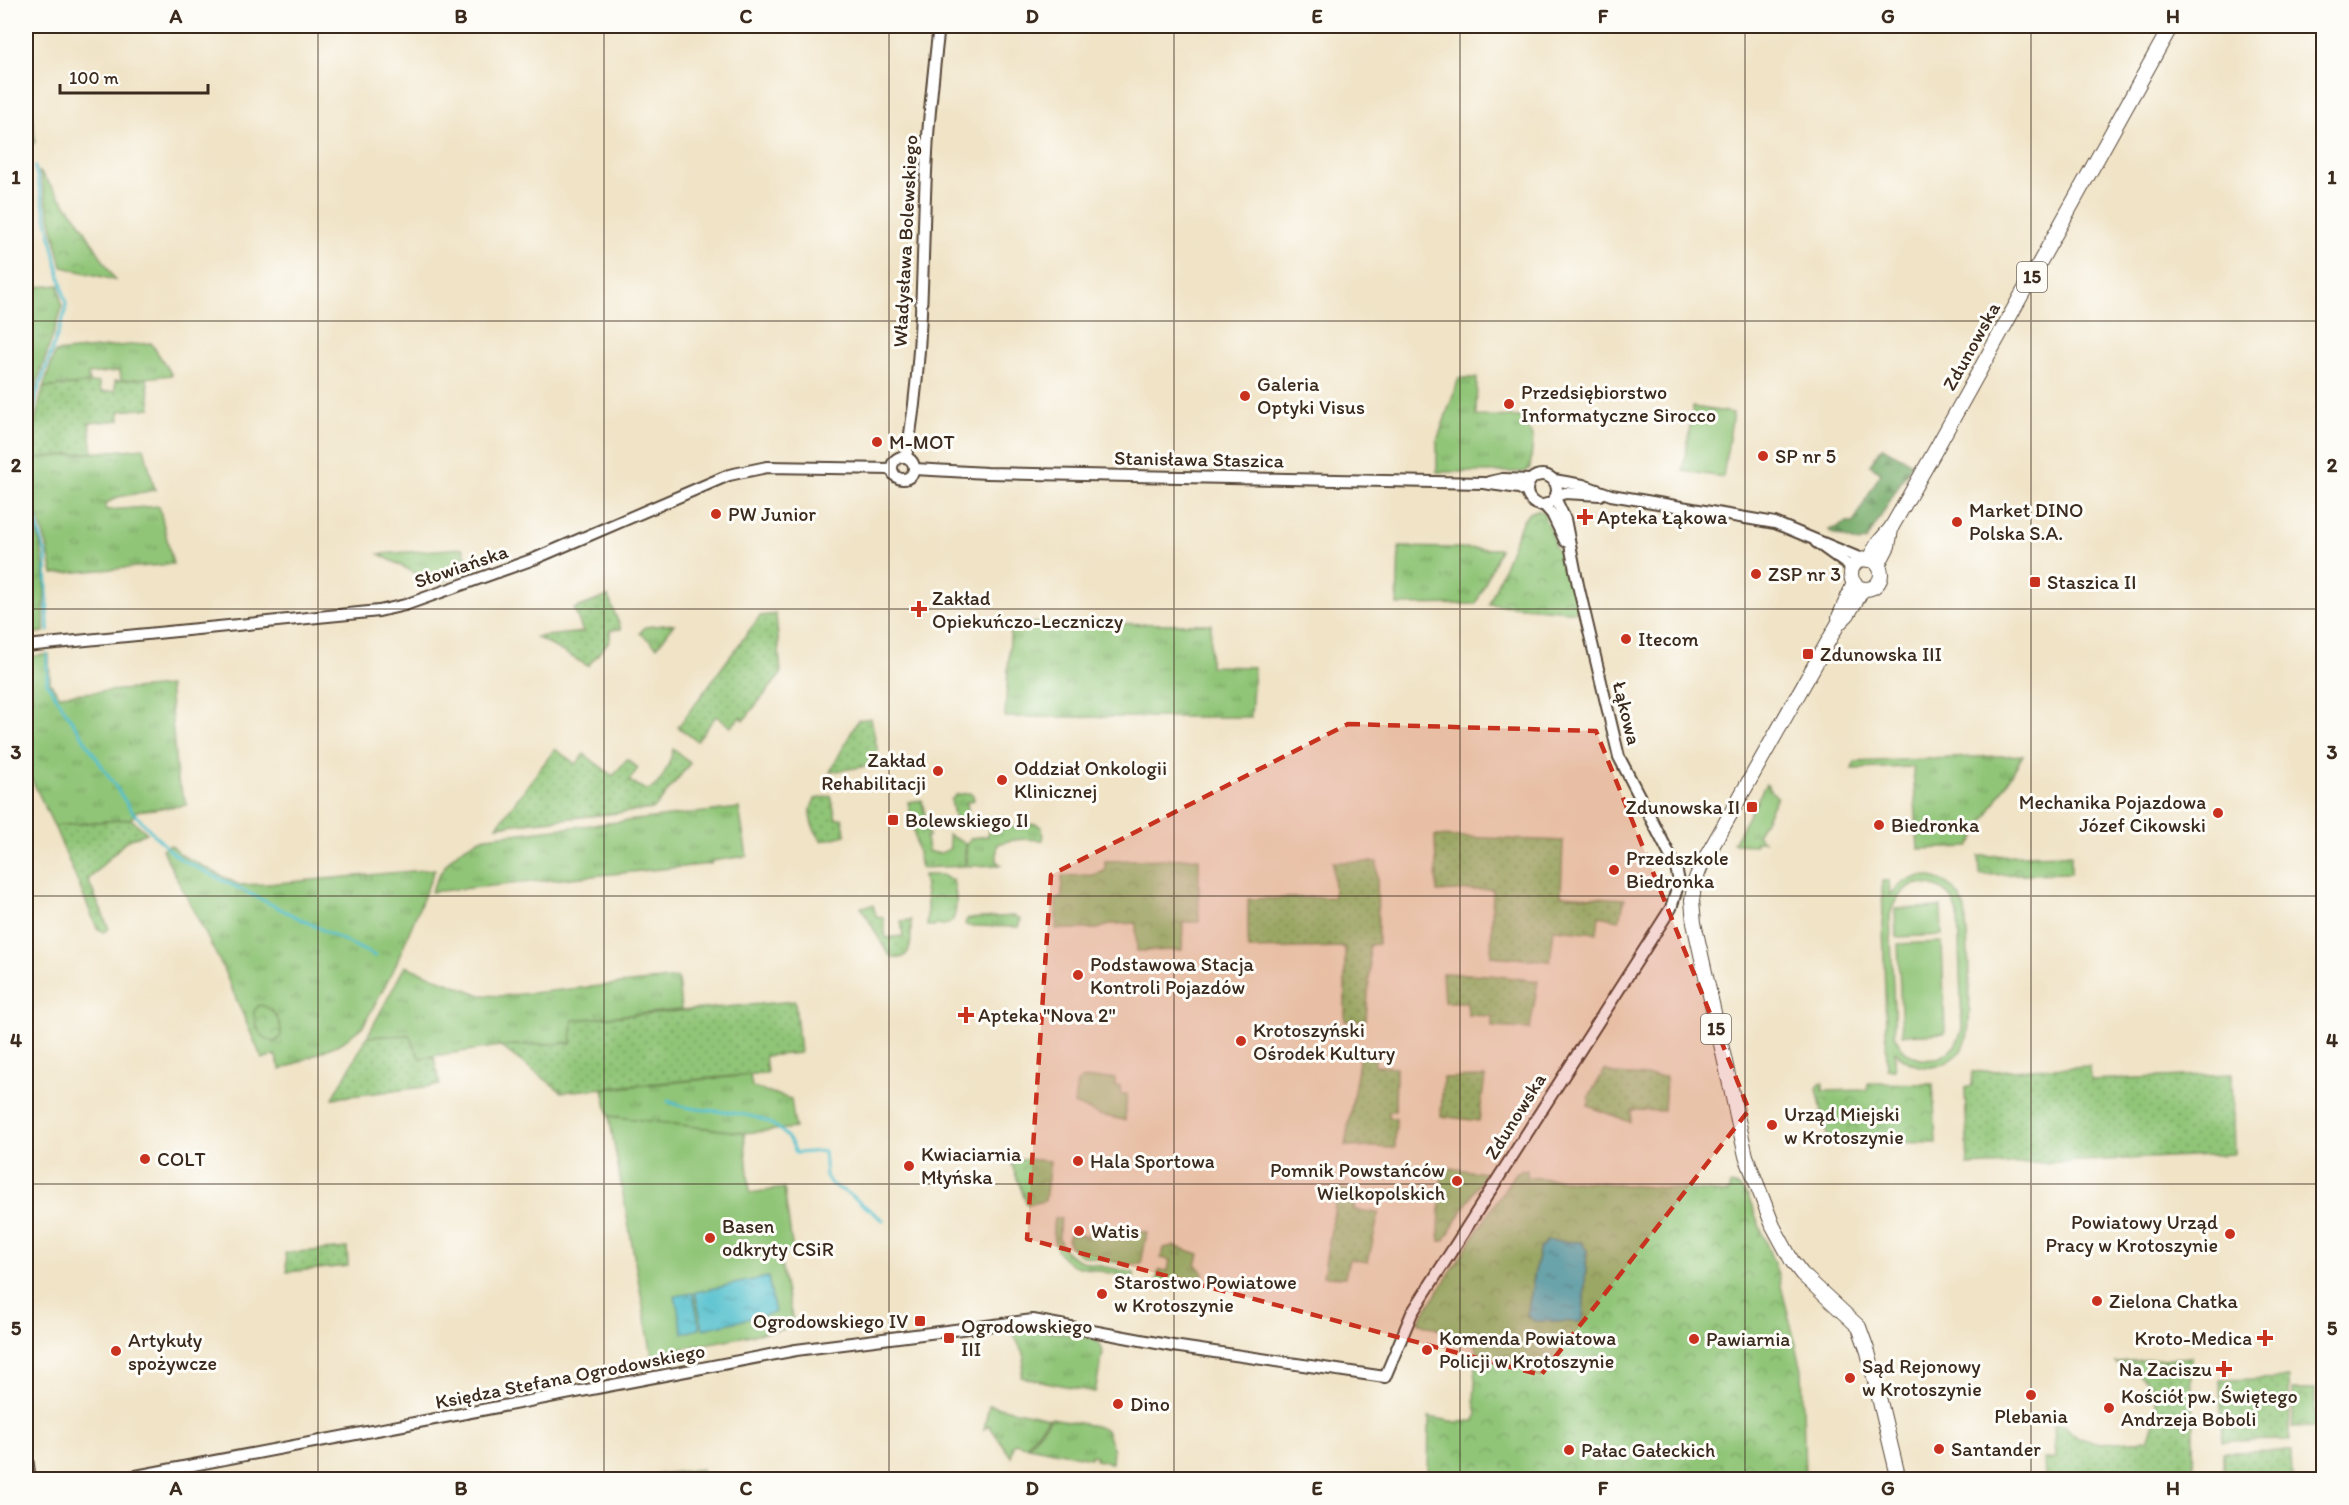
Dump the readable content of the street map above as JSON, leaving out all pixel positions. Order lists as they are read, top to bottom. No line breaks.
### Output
{"streets":{"main road":["15","Zdunowska"],"street":["Władysława Bolewskiego","Stanisława Staszica","Słowiańska","Łąkowa","Księdza Stefana Ogrodowskiego"]},"crossings":[["Władysława Bolewskiego","Stanisława Staszica"],["Władysława Bolewskiego","Słowiańska"],["Zdunowska","Łąkowa"],["Zdunowska","Księdza Stefana Ogrodowskiego"],["Stanisława Staszica","Słowiańska"],["Stanisława Staszica","Łąkowa"]],"places":{"other":["Galeria Optyki Visus","Przedsiębiorstwo Informatyczne Sirocco","M-MOT","SP nr 5","PW Junior","Market DINO Polska S.A.","ZSP nr 3","Itecom","Zakład Rehabilitacji","Oddział Onkologii Klinicznej","Mechanika Pojazdowa Józef Cikowski","Biedronka","Przedszkole Biedronka","Podstawowa Stacja Kontroli Pojazdów","Krotoszyński Ośrodek Kultury","Urząd Miejski w Krotoszynie","COLT","Hala Sportowa","Kwiaciarnia Młyńska","Pomnik Powstańców Wielkopolskich","Watis","Powiatowy Urząd Pracy w Krotoszynie","Basen odkryty CSiR","Starostwo Powiatowe w Krotoszynie","Zielona Chatka","Pawiarnia","Komenda Powiatowa Policji w Krotoszynie","Artykuły spożywcze","Sąd Rejonowy w Krotoszynie","Plebania","Dino","Kościół pw. Świętego Andrzeja Boboli","Santander","Pałac Gałeckich"],"health":["Apteka Łąkowa","Zakład Opiekuńczo-Leczniczy","Apteka \"Nova 2\"","Kroto-Medica","Na Zaciszu"],"transit":["Staszica II","Zdunowska III","Zdunowska II","Bolewskiego II","Ogrodowskiego IV","Ogrodowskiego III"]},"scale_bar":"100 m","grid":{"columns":["A","B","C","D","E","F","G","H"],"rows":["1","2","3","4","5"]}}
